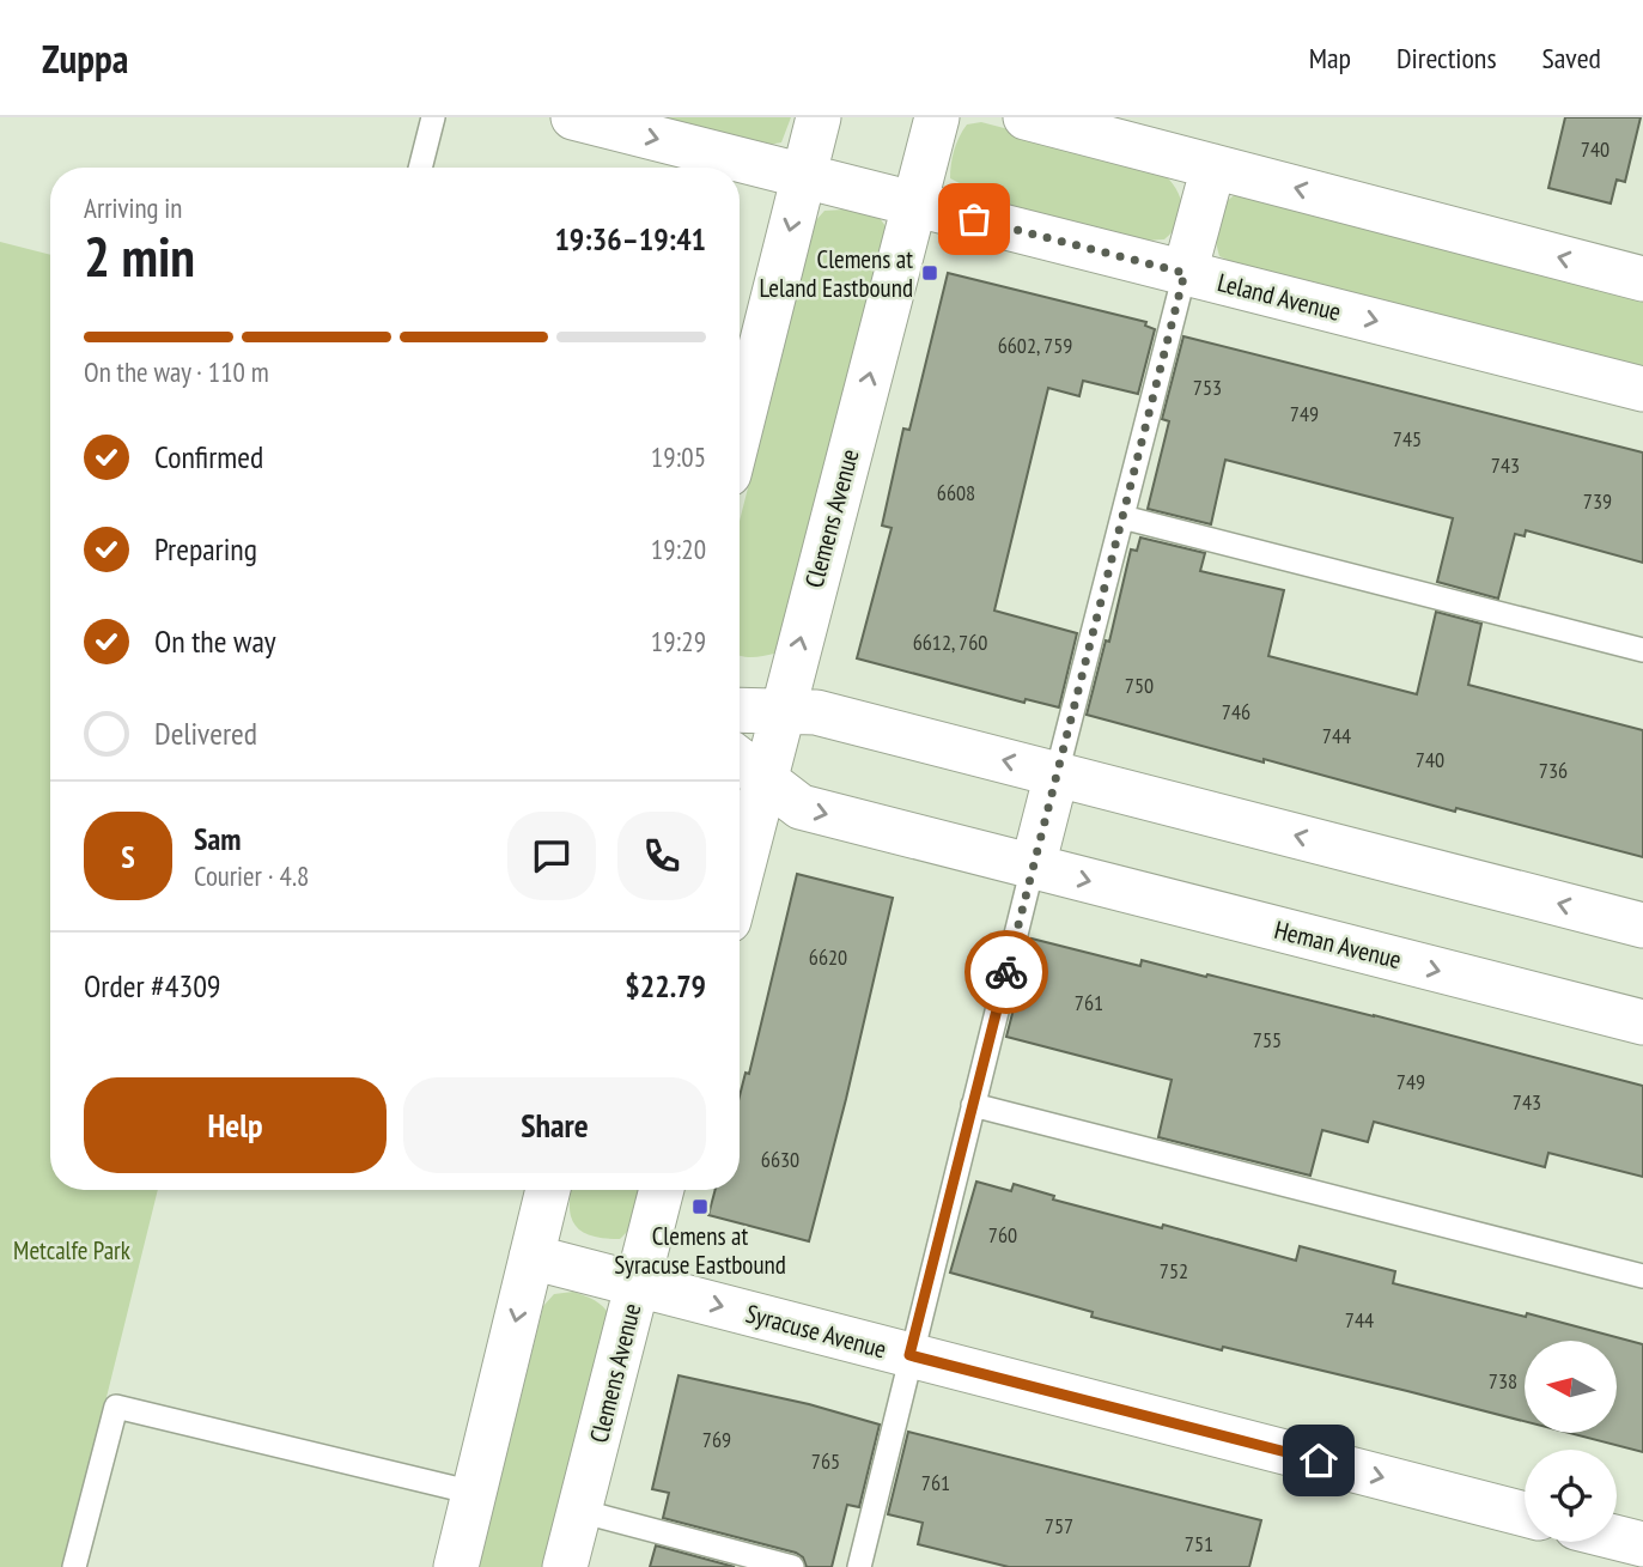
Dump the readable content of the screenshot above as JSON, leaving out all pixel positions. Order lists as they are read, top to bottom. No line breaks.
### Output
{"streets":{"street":["Leland Avenue","Clemens Avenue","Heman Avenue","Syracuse Avenue"]},"crossings":[["Leland Avenue","Clemens Avenue"],["Clemens Avenue","Heman Avenue"],["Clemens Avenue","Syracuse Avenue"]],"one_way":["Syracuse Avenue"],"parks":["Metcalfe Park"],"places":{"transit":["Clemens at Leland Eastbound","Clemens at Syracuse Eastbound"]},"house_numbers":["740","6602, 759","753","749","745","743","6608","739","6612, 760","750","746","744","740","736","6620","761","755","749","743","6630","760","752","744","738","769","765","761","757","751"],"north":"left","page":{"header":"Zuppa","nav":["Map","Directions","Saved"],"heading":["2 min","Arriving in","19:36–19:41"],"panel":["Sam","Courier · 4.8","Order #4309","$22.79"],"bar":"On the way · 110 m","list":[["Confirmed","19:05"],["Preparing","19:20"],["On the way","19:29"],"Delivered"],"round":"S","buttons":["Help","Share"]}}
